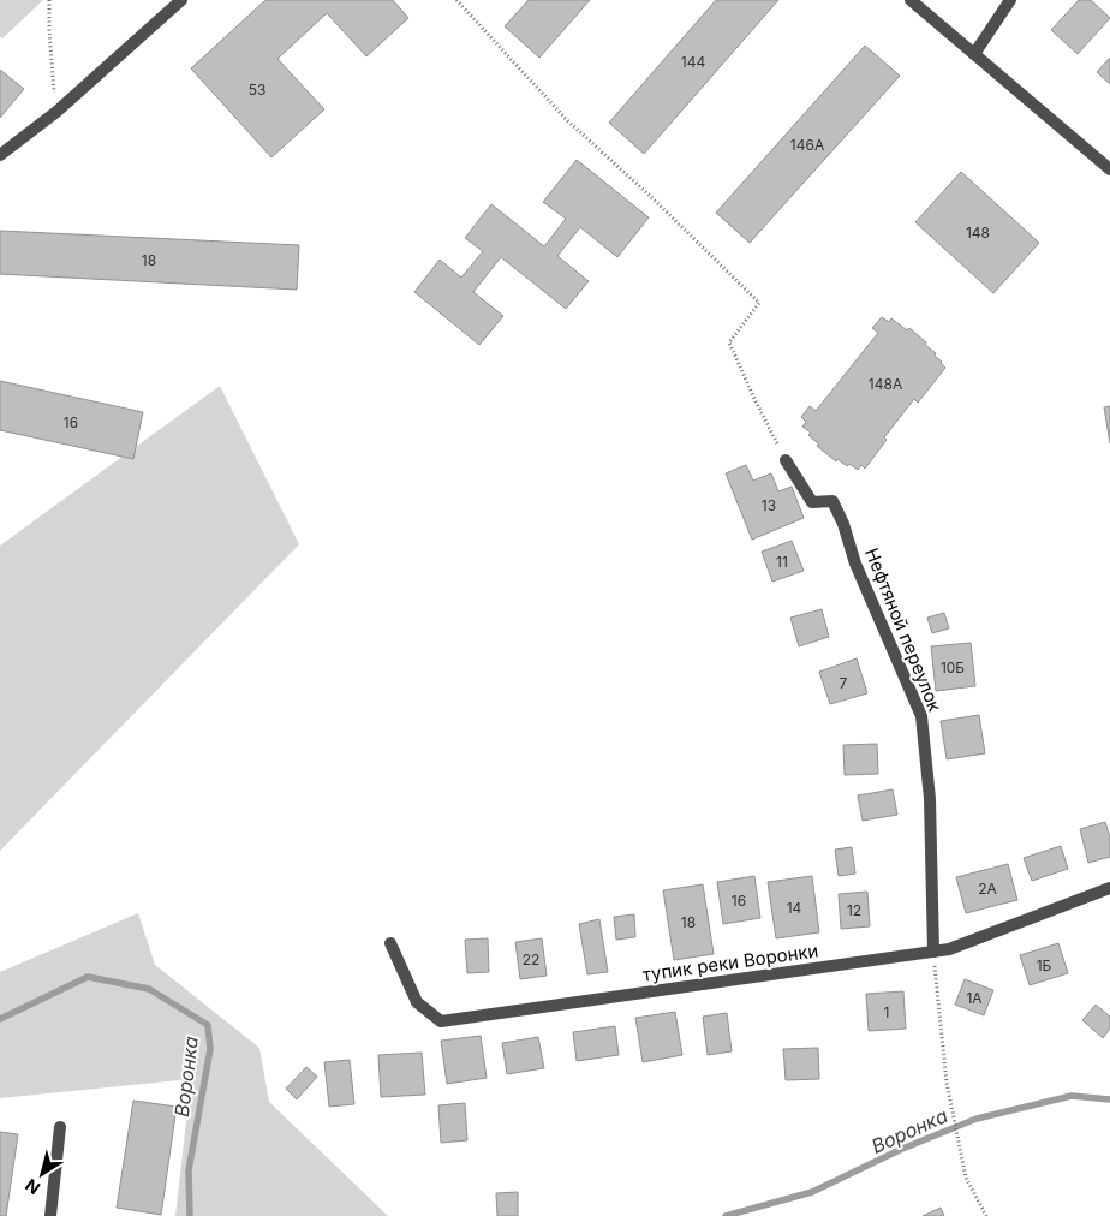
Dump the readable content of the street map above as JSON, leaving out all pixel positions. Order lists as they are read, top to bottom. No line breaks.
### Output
{"streets":{"street":["Нефтяной переулок","тупик реки Воронки"]},"crossings":[["Нефтяной переулок","тупик реки Воронки"]],"water":["Воронка"],"house_numbers":["144","53","146А","148","18","148А","16","13","11","10Б","7","2А","16","14","12","18","22","1Б","1А","1"],"north":"bottom left"}
